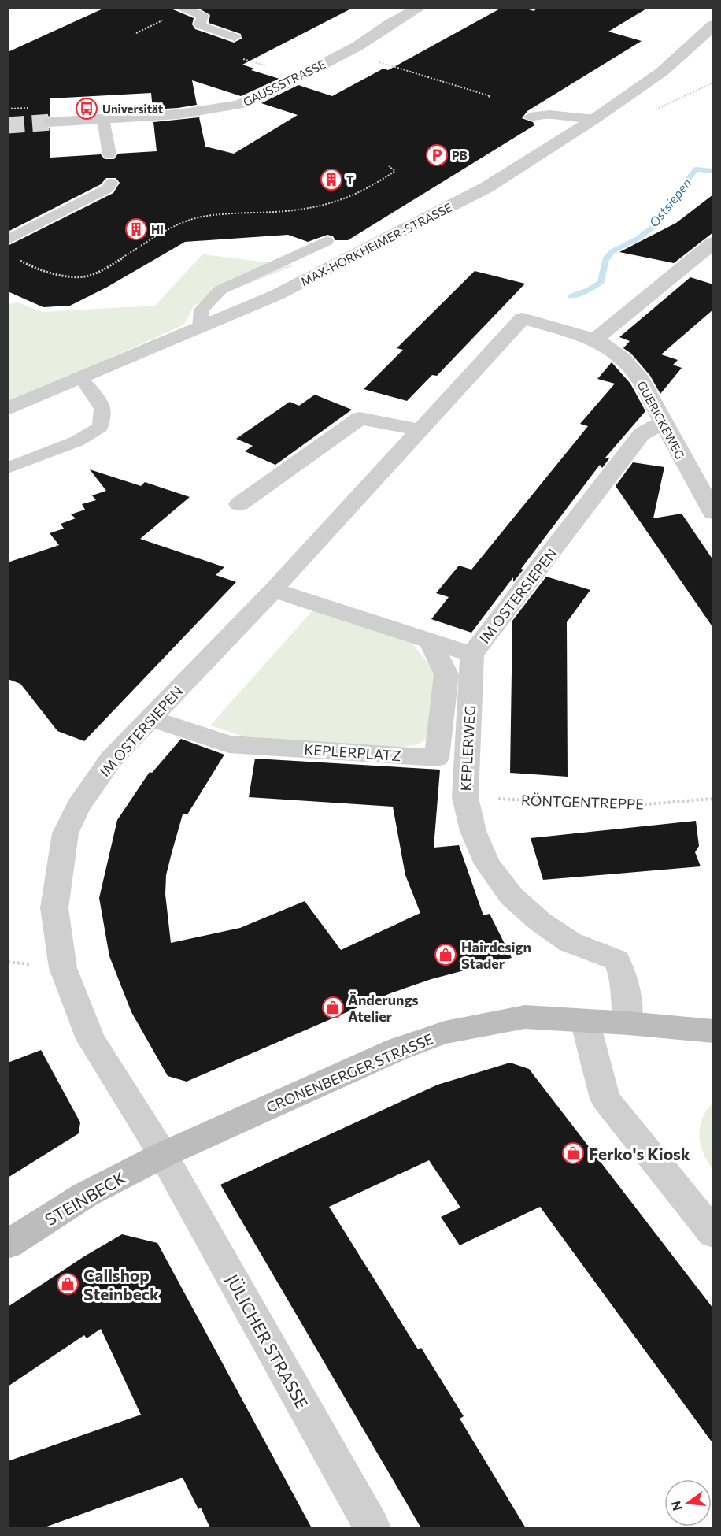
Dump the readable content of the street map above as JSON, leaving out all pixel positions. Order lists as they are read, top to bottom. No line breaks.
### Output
{"streets":{"main road":["CRONENBERGER STRASSE","STEINBECK"],"street":["GAUSSSTRASSE","MAX-HORKHEIMER-STRASSE","GUERICKEWEG","IM OSTERSIEPEN","KEPLERWEG","KEPLERPLATZ","JÜLICHER STRASSE"],"path":["RÖNTGENTREPPE"]},"crossings":[["GUERICKEWEG","IM OSTERSIEPEN"],["IM OSTERSIEPEN","KEPLERWEG"],["IM OSTERSIEPEN","KEPLERPLATZ"],["IM OSTERSIEPEN","CRONENBERGER STRASSE"],["IM OSTERSIEPEN","STEINBECK"],["IM OSTERSIEPEN","JÜLICHER STRASSE"],["KEPLERWEG","CRONENBERGER STRASSE"],["CRONENBERGER STRASSE","STEINBECK"],["CRONENBERGER STRASSE","JÜLICHER STRASSE"],["STEINBECK","JÜLICHER STRASSE"]],"water":["Ostsiepen"],"places":{"bus stop":["Universität"],"parking":["PB"],"building":["T","HI"],"shop":["Hairdesign Stader","Änderungs Atelier","Ferko's Kiosk","Callshop Steinbeck"]},"north":"left"}
